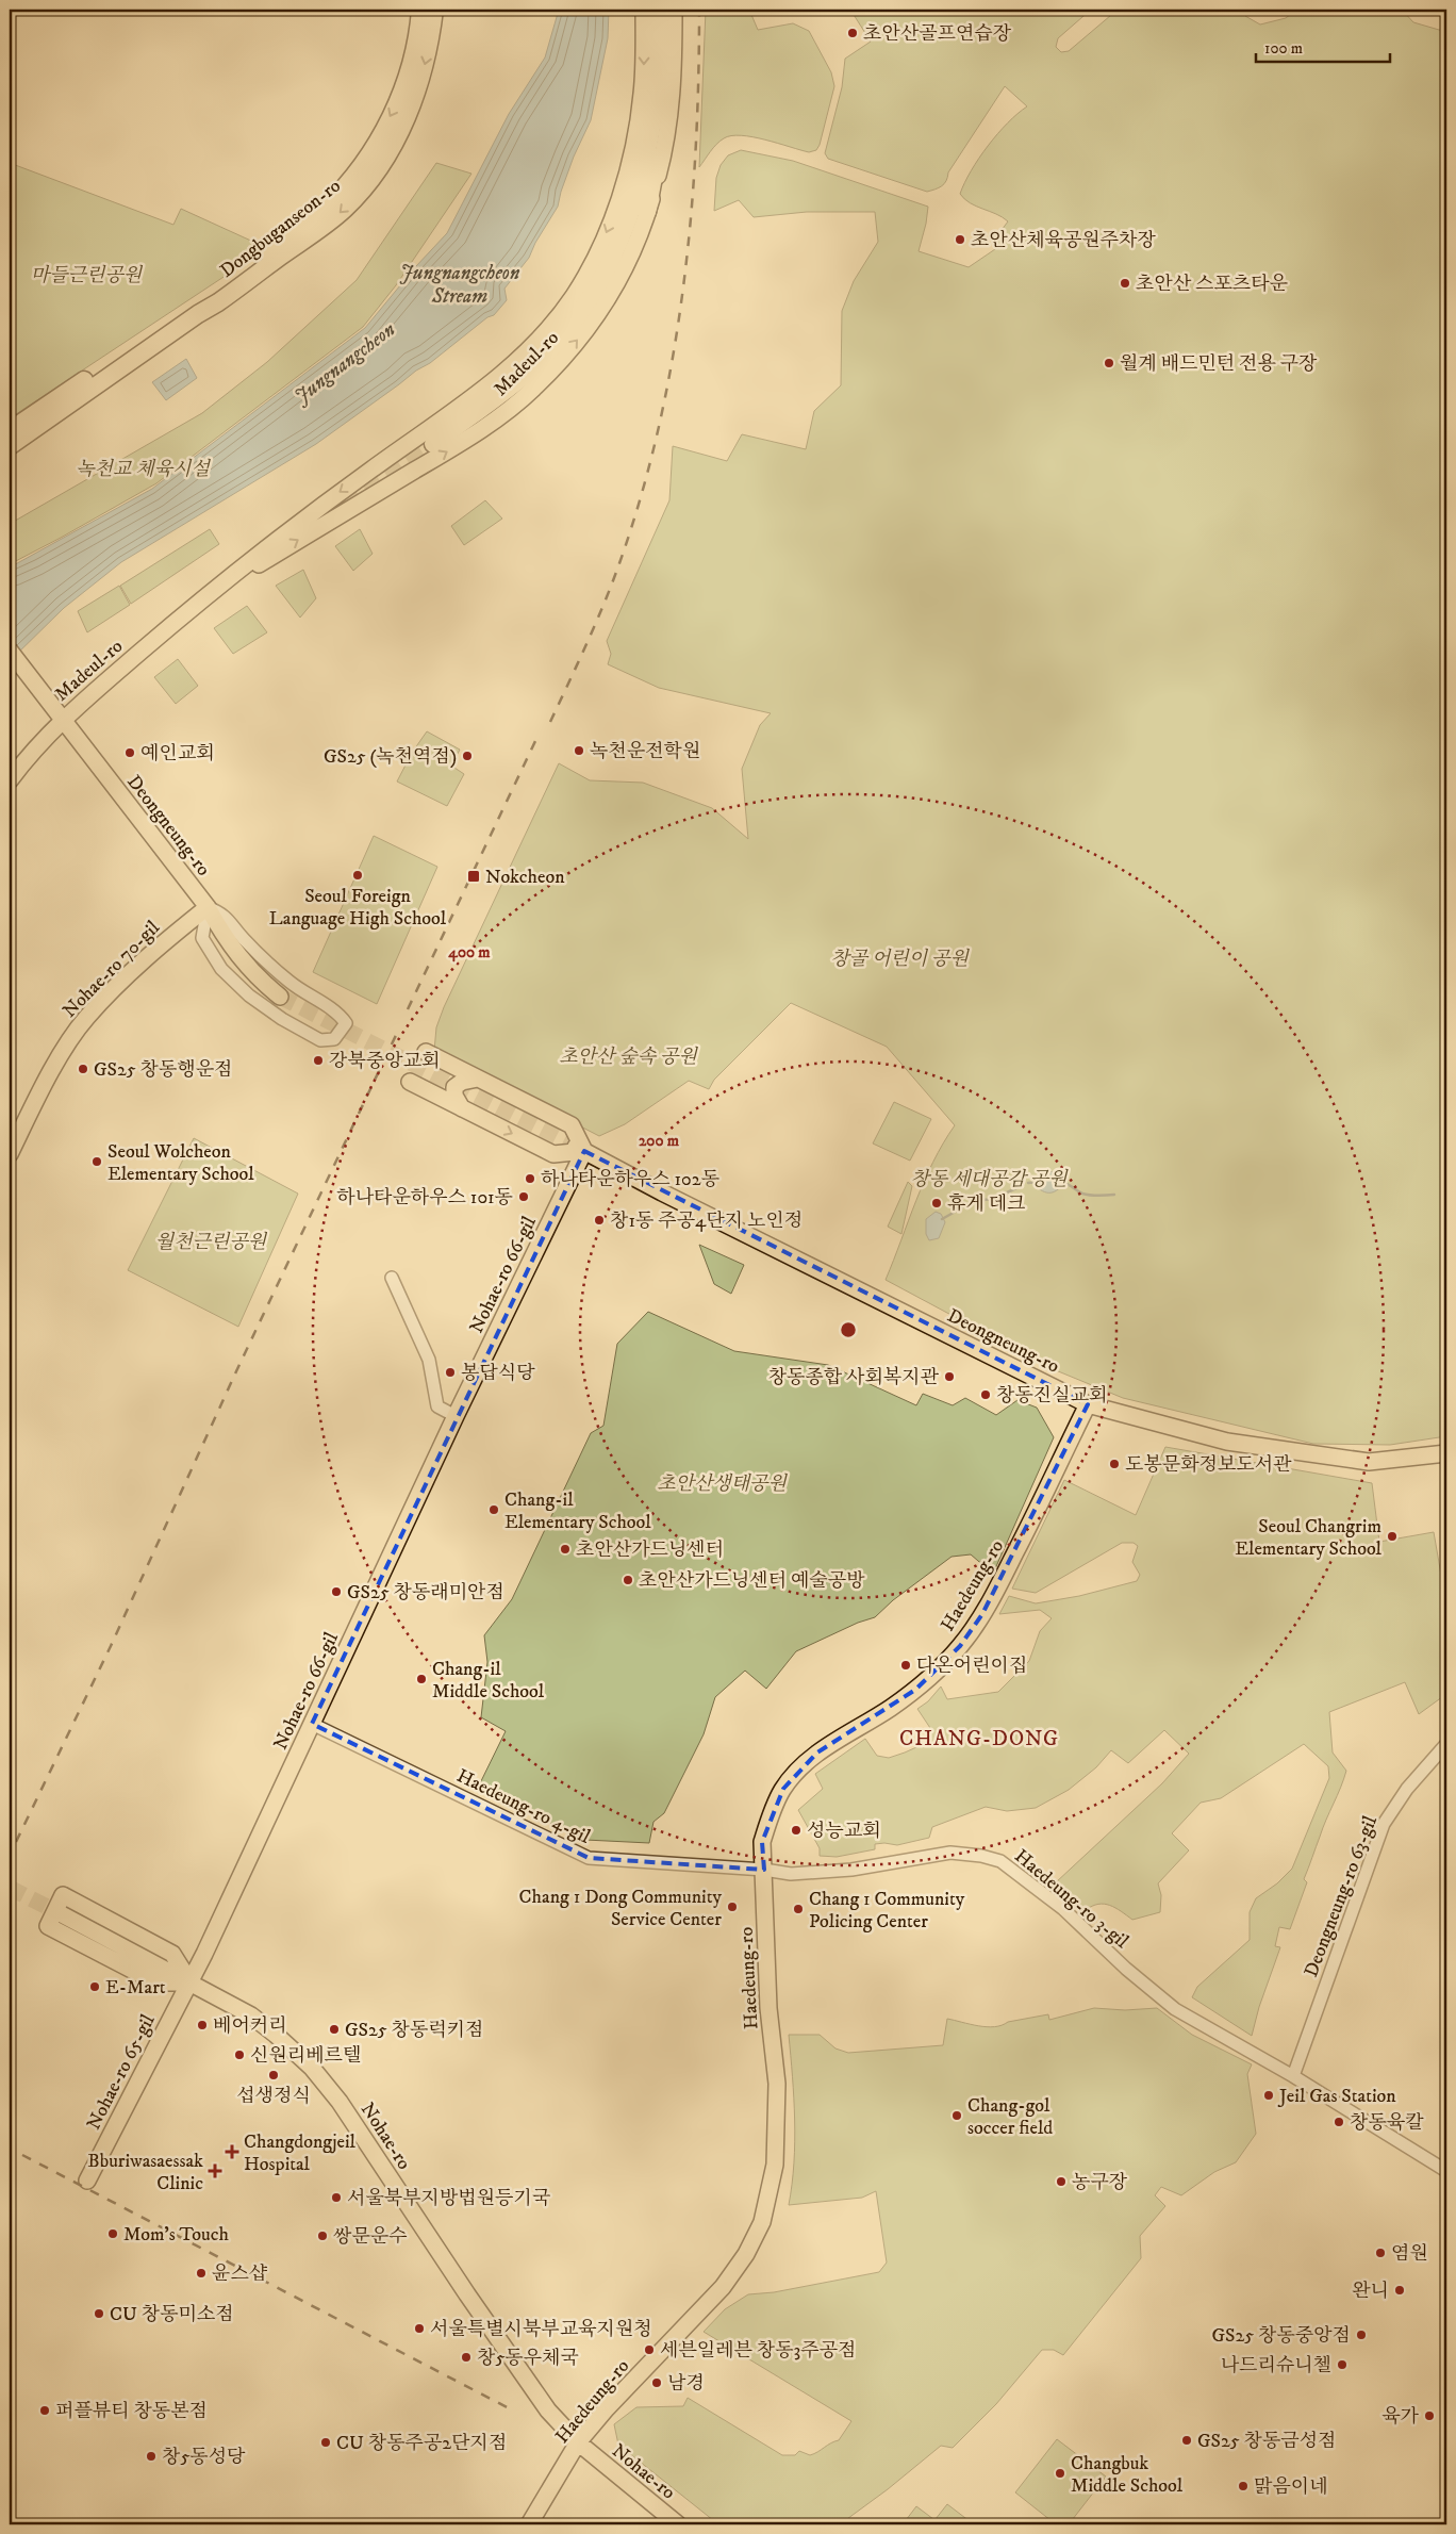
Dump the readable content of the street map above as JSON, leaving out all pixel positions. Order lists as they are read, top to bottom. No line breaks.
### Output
{"streets":{"highway":["Dongbuganseon-ro"],"main road":["Madeul-ro","Deongneung-ro","Nohae-ro 70-gil","Nohae-ro 66-gil","Haedeung-ro","Nohae-ro 65-gil","Nohae-ro"],"street":["Haedeung-ro 4-gil","Deongneung-ro 63-gil","Haedeung-ro 3-gil"]},"crossings":[["Madeul-ro","Deongneung-ro"],["Deongneung-ro","Nohae-ro 70-gil"],["Deongneung-ro","Nohae-ro 66-gil"],["Deongneung-ro","Haedeung-ro"],["Nohae-ro 66-gil","Haedeung-ro 4-gil"],["Nohae-ro 66-gil","Nohae-ro 65-gil"],["Nohae-ro 66-gil","Nohae-ro"],["Haedeung-ro","Haedeung-ro 4-gil"],["Haedeung-ro","Haedeung-ro 3-gil"],["Haedeung-ro","Nohae-ro"],["Haedeung-ro 4-gil","Haedeung-ro 3-gil"],["Deongneung-ro 63-gil","Haedeung-ro 3-gil"],["Nohae-ro 65-gil","Nohae-ro"]],"districts":["CHANG-DONG"],"water":["Jungnangcheon Stream","Jungnangcheon"],"parks":["마들근린공원","녹천교 체육시설","창골 어린이 공원","초안산 숲속 공원","창동 세대공감 공원","월천근린공원","초안산생태공원"],"places":{"other":["초안산골프연습장","초안산체육공원주차장","초안산 스포츠타운","월계 배드민턴 전용 구장","녹천운전학원","예인교회","GS25 (녹천역점)","Seoul Foreign Language High School","강북중앙교회","GS25 창동행운점","Seoul Wolcheon Elementary School","하나타운하우스 102동","하나타운하우스 101동","휴게 데크","창1동 주공4단지 노인정","봉답식당","창동종합 사회복지관","창동진실교회","도봉문화정보도서관","Chang-il Elementary School","Seoul Changrim Elementary School","초안산가드닝센터","초안산가드닝센터 예술공방","GS25 창동래미안점","다온어린이집","Chang-il Middle School","성능교회","Chang 1 Dong Community Service Center","Chang 1 Community Policing Center","E-Mart","베어커리","GS25 창동럭키점","신원리베르텔","섭생정식","Jeil Gas Station","Chang-gol soccer field","창동육칼","농구장","서울북부지방법원등기국","Mom's Touch","쌍문운수","염원","윤스샵","완니","CU 창동미소점","서울특별시북부교육지원청","GS25 창동중앙점","세븐일레븐 창동3주공점","창5동우체국","나드리슈니첼","남경","퍼플뷰티 창동본점","육가","GS25 창동금성점","CU 창동주공2단지점","창5동성당","Changbuk Middle School","맑음이네"],"transit":["Nokcheon"],"health":["Changdongjeil Hospital","Bburiwasaessak Clinic"]},"scale_bar":"100 m","rings":["400 m","200 m"]}
